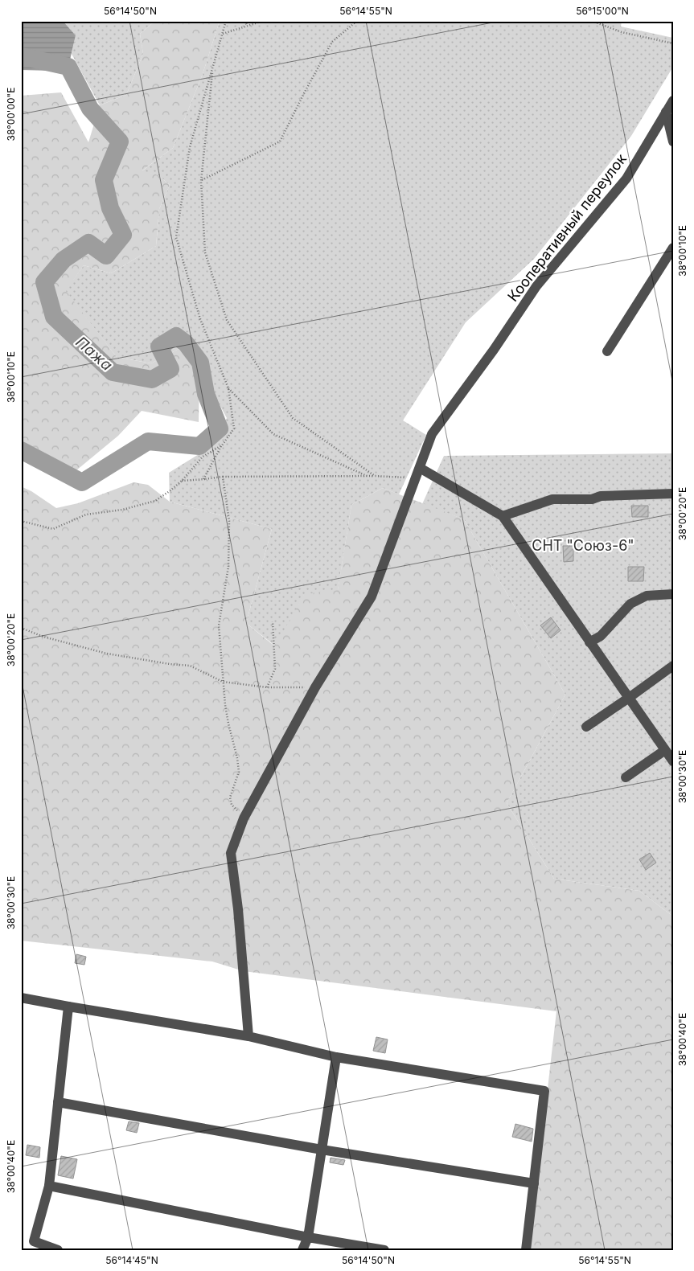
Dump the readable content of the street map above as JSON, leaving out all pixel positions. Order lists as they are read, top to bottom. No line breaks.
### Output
{"streets":{"street":["Кооперативный переулок"]},"water":["Пажа"],"parks":["СНТ \"Союз-6\""],"coordinates":["56°14'50\"N","56°14'55\"N","56°15'00\"N","38°00'00\"E","38°00'10\"E","38°00'20\"E","38°00'30\"E","38°00'40\"E","56°14'45\"N"]}
